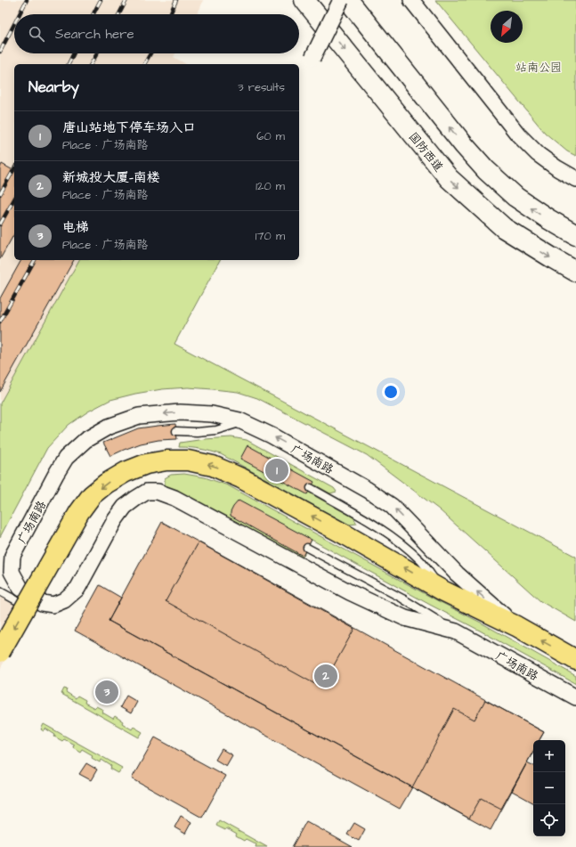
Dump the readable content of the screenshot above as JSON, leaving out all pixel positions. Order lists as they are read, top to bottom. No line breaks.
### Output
{"streets":{"main road":["国防西道","广场南路"]},"parks":["站南公园"],"north":"bottom left","page":{"search":"Search here","heading":["Nearby","3 results"],"list":[{"mark":"1","name":"唐山站地下停车场入口","note":"Place · 广场南路","value":"60 m"},{"mark":"2","name":"新城投大厦-南楼","note":"Place · 广场南路","value":"120 m"},{"mark":"3","name":"电梯","note":"Place · 广场南路","value":"170 m"}],"pins":["1","2","3"],"map_buttons":["+","−"]}}
